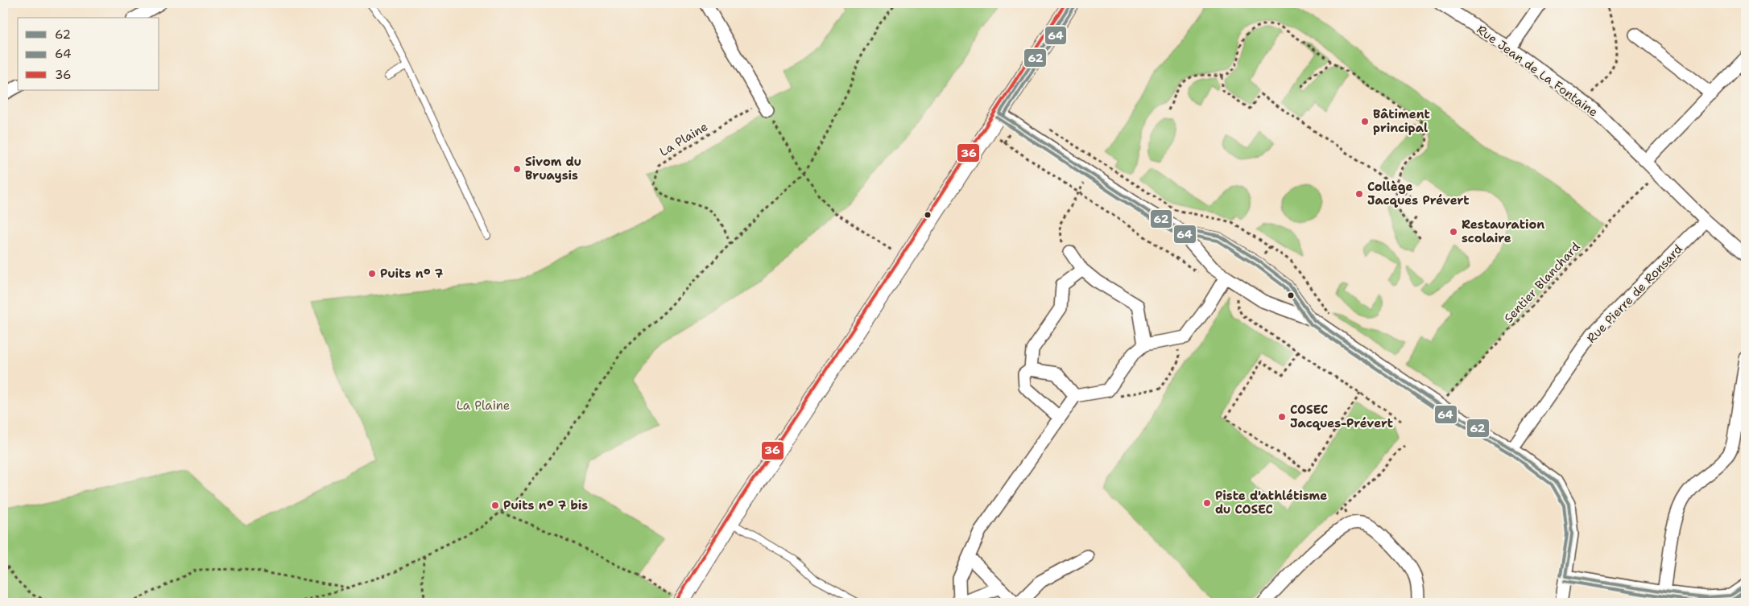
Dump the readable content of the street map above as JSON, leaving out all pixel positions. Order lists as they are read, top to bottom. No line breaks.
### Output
{"streets":{"street":["Rue Jean de La Fontaine","Rue Pierre de Ronsard"],"path":["La Plaine","Sentier Blanchard"]},"crossings":[["Rue Jean de La Fontaine","Sentier Blanchard"],["Rue Jean de La Fontaine","Rue Pierre de Ronsard"]],"parks":["La Plaine"],"places":["Bâtiment principal","Sivom du Bruaysis","Collège Jacques Prévert","Restauration scolaire","Puits n° 7","COSEC Jacques-Prévert","Piste d'athlétisme du COSEC","Puits n° 7 bis"],"lines":["transit line 62","transit line 36","transit line 64"],"legend":["62","64","36"]}
